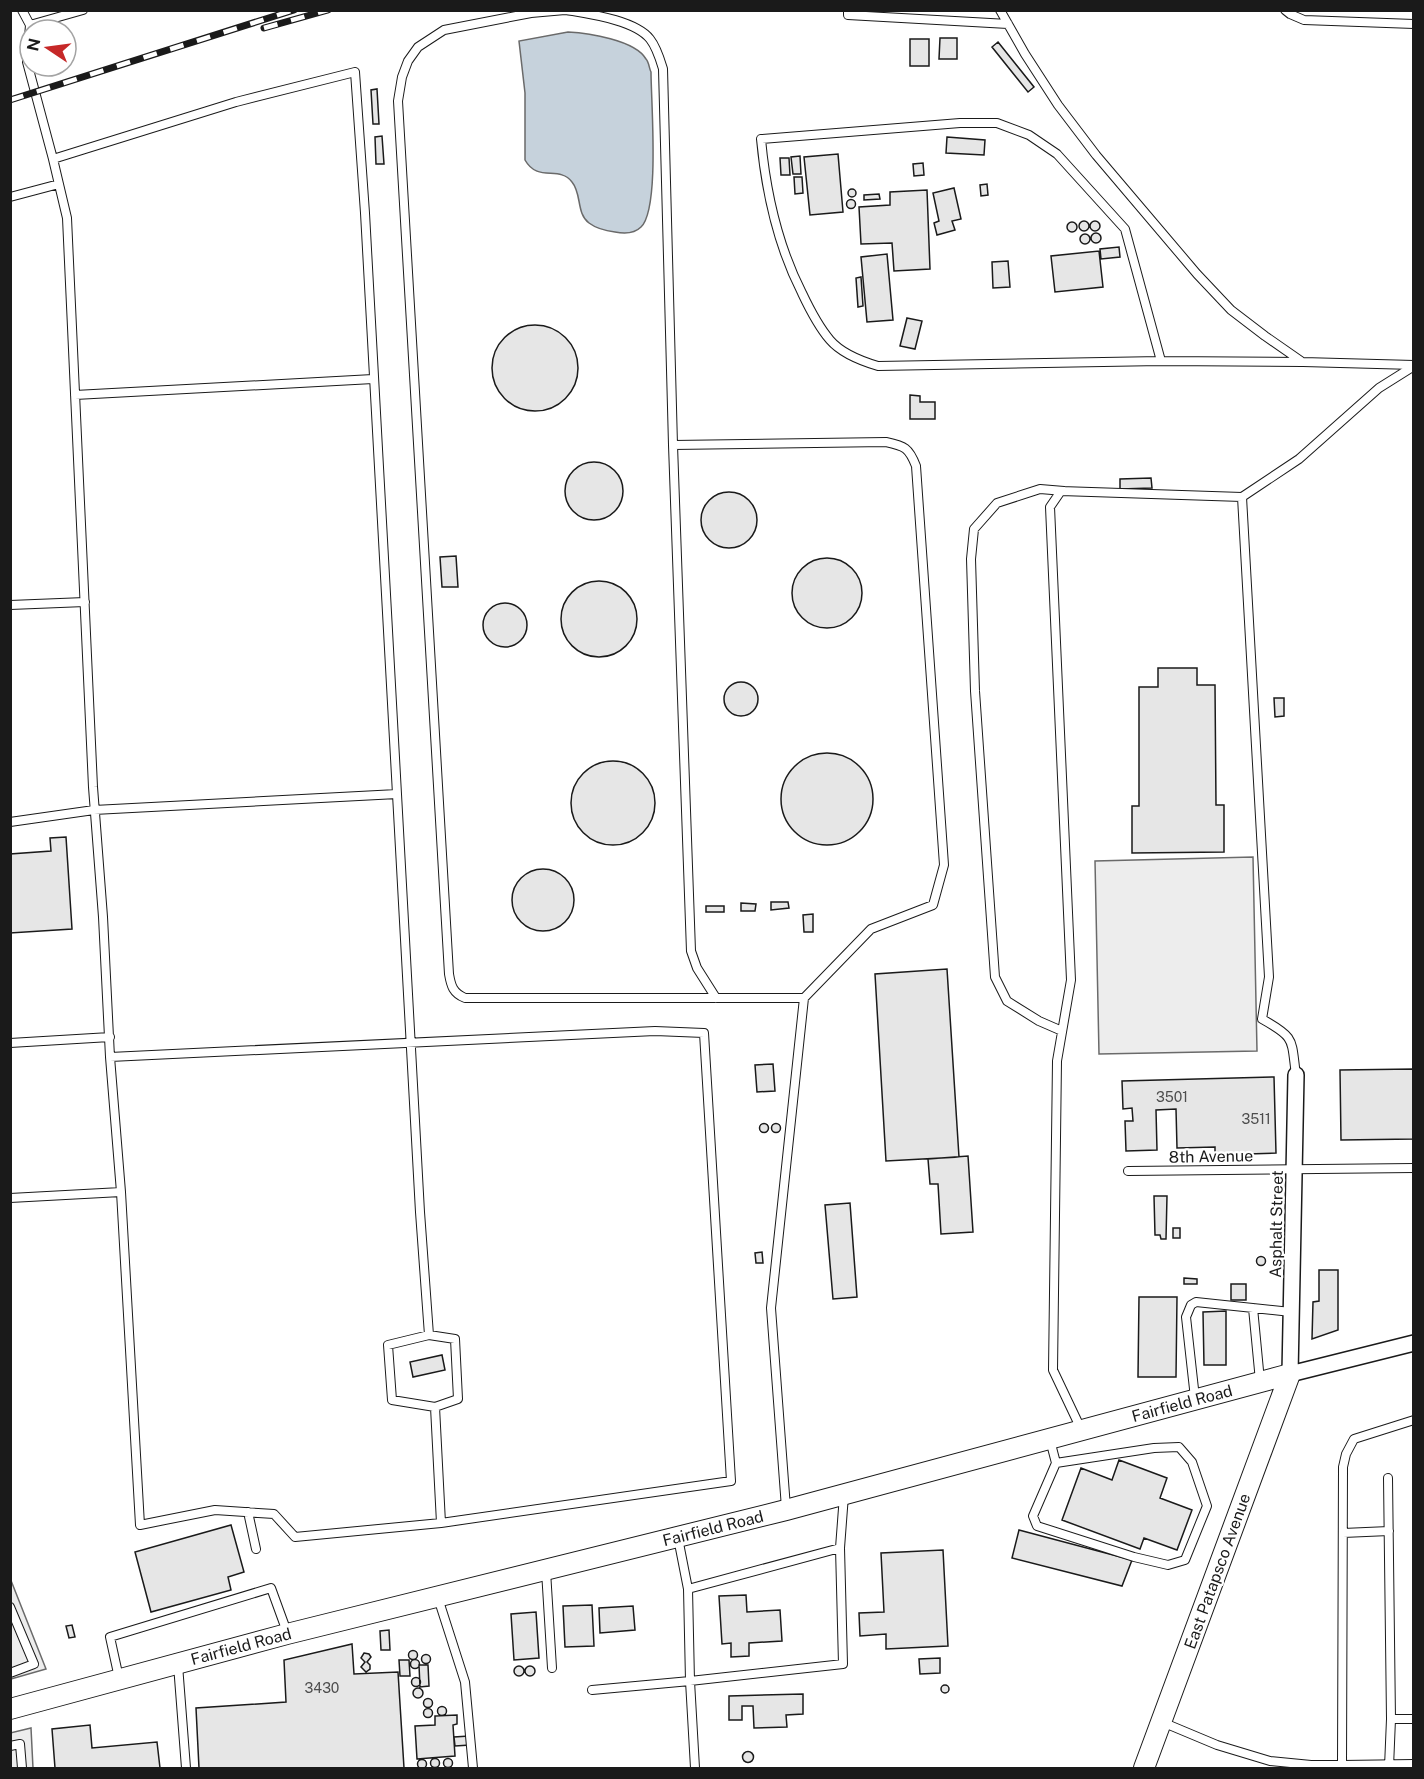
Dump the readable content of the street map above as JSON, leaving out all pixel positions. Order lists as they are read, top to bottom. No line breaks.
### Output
{"streets":{"street":["Asphalt Street","Fairfield Road","East Patapsco Avenue"],"lane":["8th Avenue"]},"crossings":[["8th Avenue","Asphalt Street"],["Asphalt Street","Fairfield Road"],["Asphalt Street","East Patapsco Avenue"],["Fairfield Road","East Patapsco Avenue"]],"house_numbers":["3501","3511","3430"],"north":"left"}
